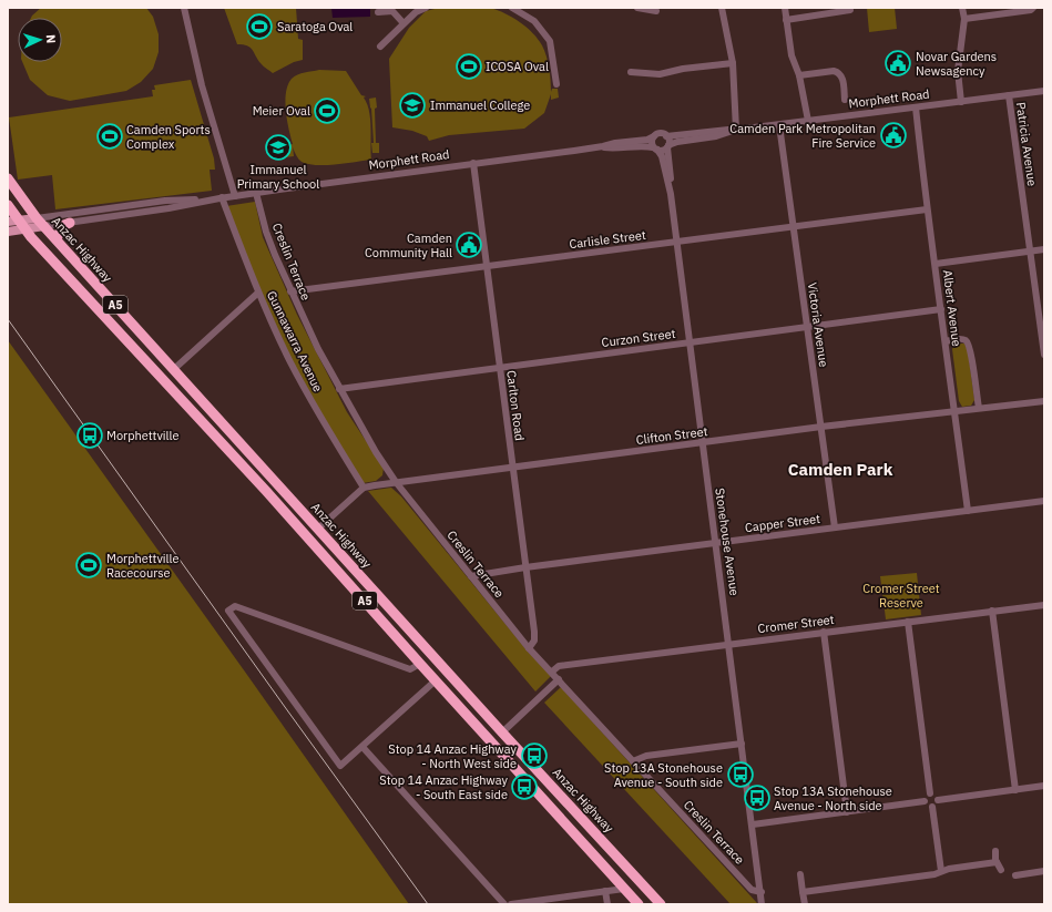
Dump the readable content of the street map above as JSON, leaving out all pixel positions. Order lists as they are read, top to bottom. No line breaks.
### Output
{"streets":{"highway":["Anzac Highway","A5"],"main road":["Morphett Road"],"street":["Patricia Avenue","Carlisle Street","Creslin Terrace","Albert Avenue","Victoria Avenue","Curzon Street","Gunnawarra Avenue","Carlton Road","Clifton Street","Capper Street","Stonehouse Avenue","Cromer Street"]},"crossings":[["Morphett Road","Patricia Avenue"],["Morphett Road","Anzac Highway"],["Morphett Road","Creslin Terrace"],["Morphett Road","A5"],["Morphett Road","Albert Avenue"],["Morphett Road","Victoria Avenue"],["Morphett Road","Gunnawarra Avenue"],["Morphett Road","Carlton Road"],["Morphett Road","Stonehouse Avenue"],["Carlisle Street","Creslin Terrace"],["Carlisle Street","Albert Avenue"],["Carlisle Street","Victoria Avenue"],["Carlisle Street","Carlton Road"],["Carlisle Street","Stonehouse Avenue"],["Creslin Terrace","Curzon Street"],["Creslin Terrace","Carlton Road"],["Creslin Terrace","Clifton Street"],["Creslin Terrace","Capper Street"],["Creslin Terrace","Stonehouse Avenue"],["Creslin Terrace","Cromer Street"],["Albert Avenue","Curzon Street"],["Albert Avenue","Clifton Street"],["Albert Avenue","Capper Street"],["Victoria Avenue","Curzon Street"],["Victoria Avenue","Clifton Street"],["Victoria Avenue","Capper Street"],["Curzon Street","Carlton Road"],["Curzon Street","Stonehouse Avenue"],["Gunnawarra Avenue","Clifton Street"],["Carlton Road","Clifton Street"],["Carlton Road","Capper Street"],["Clifton Street","Stonehouse Avenue"],["Capper Street","Stonehouse Avenue"],["Stonehouse Avenue","Cromer Street"]],"districts":["Camden Park"],"parks":["Cromer Street Reserve"],"places":{"sports":["Saratoga Oval","ICOSA Oval","Meier Oval","Camden Sports Complex","Morphettville Racecourse"],"public building":["Novar Gardens Newsagency","Camden Park Metropolitan Fire Service","Camden Community Hall"],"school or university":["Immanuel College","Immanuel Primary School"],"bus stop":["Morphettville","Stop 14 Anzac Highway - North West side","Stop 13A Stonehouse Avenue - South side","Stop 14 Anzac Highway - South East side","Stop 13A Stonehouse Avenue - North side"]},"north":"right"}
